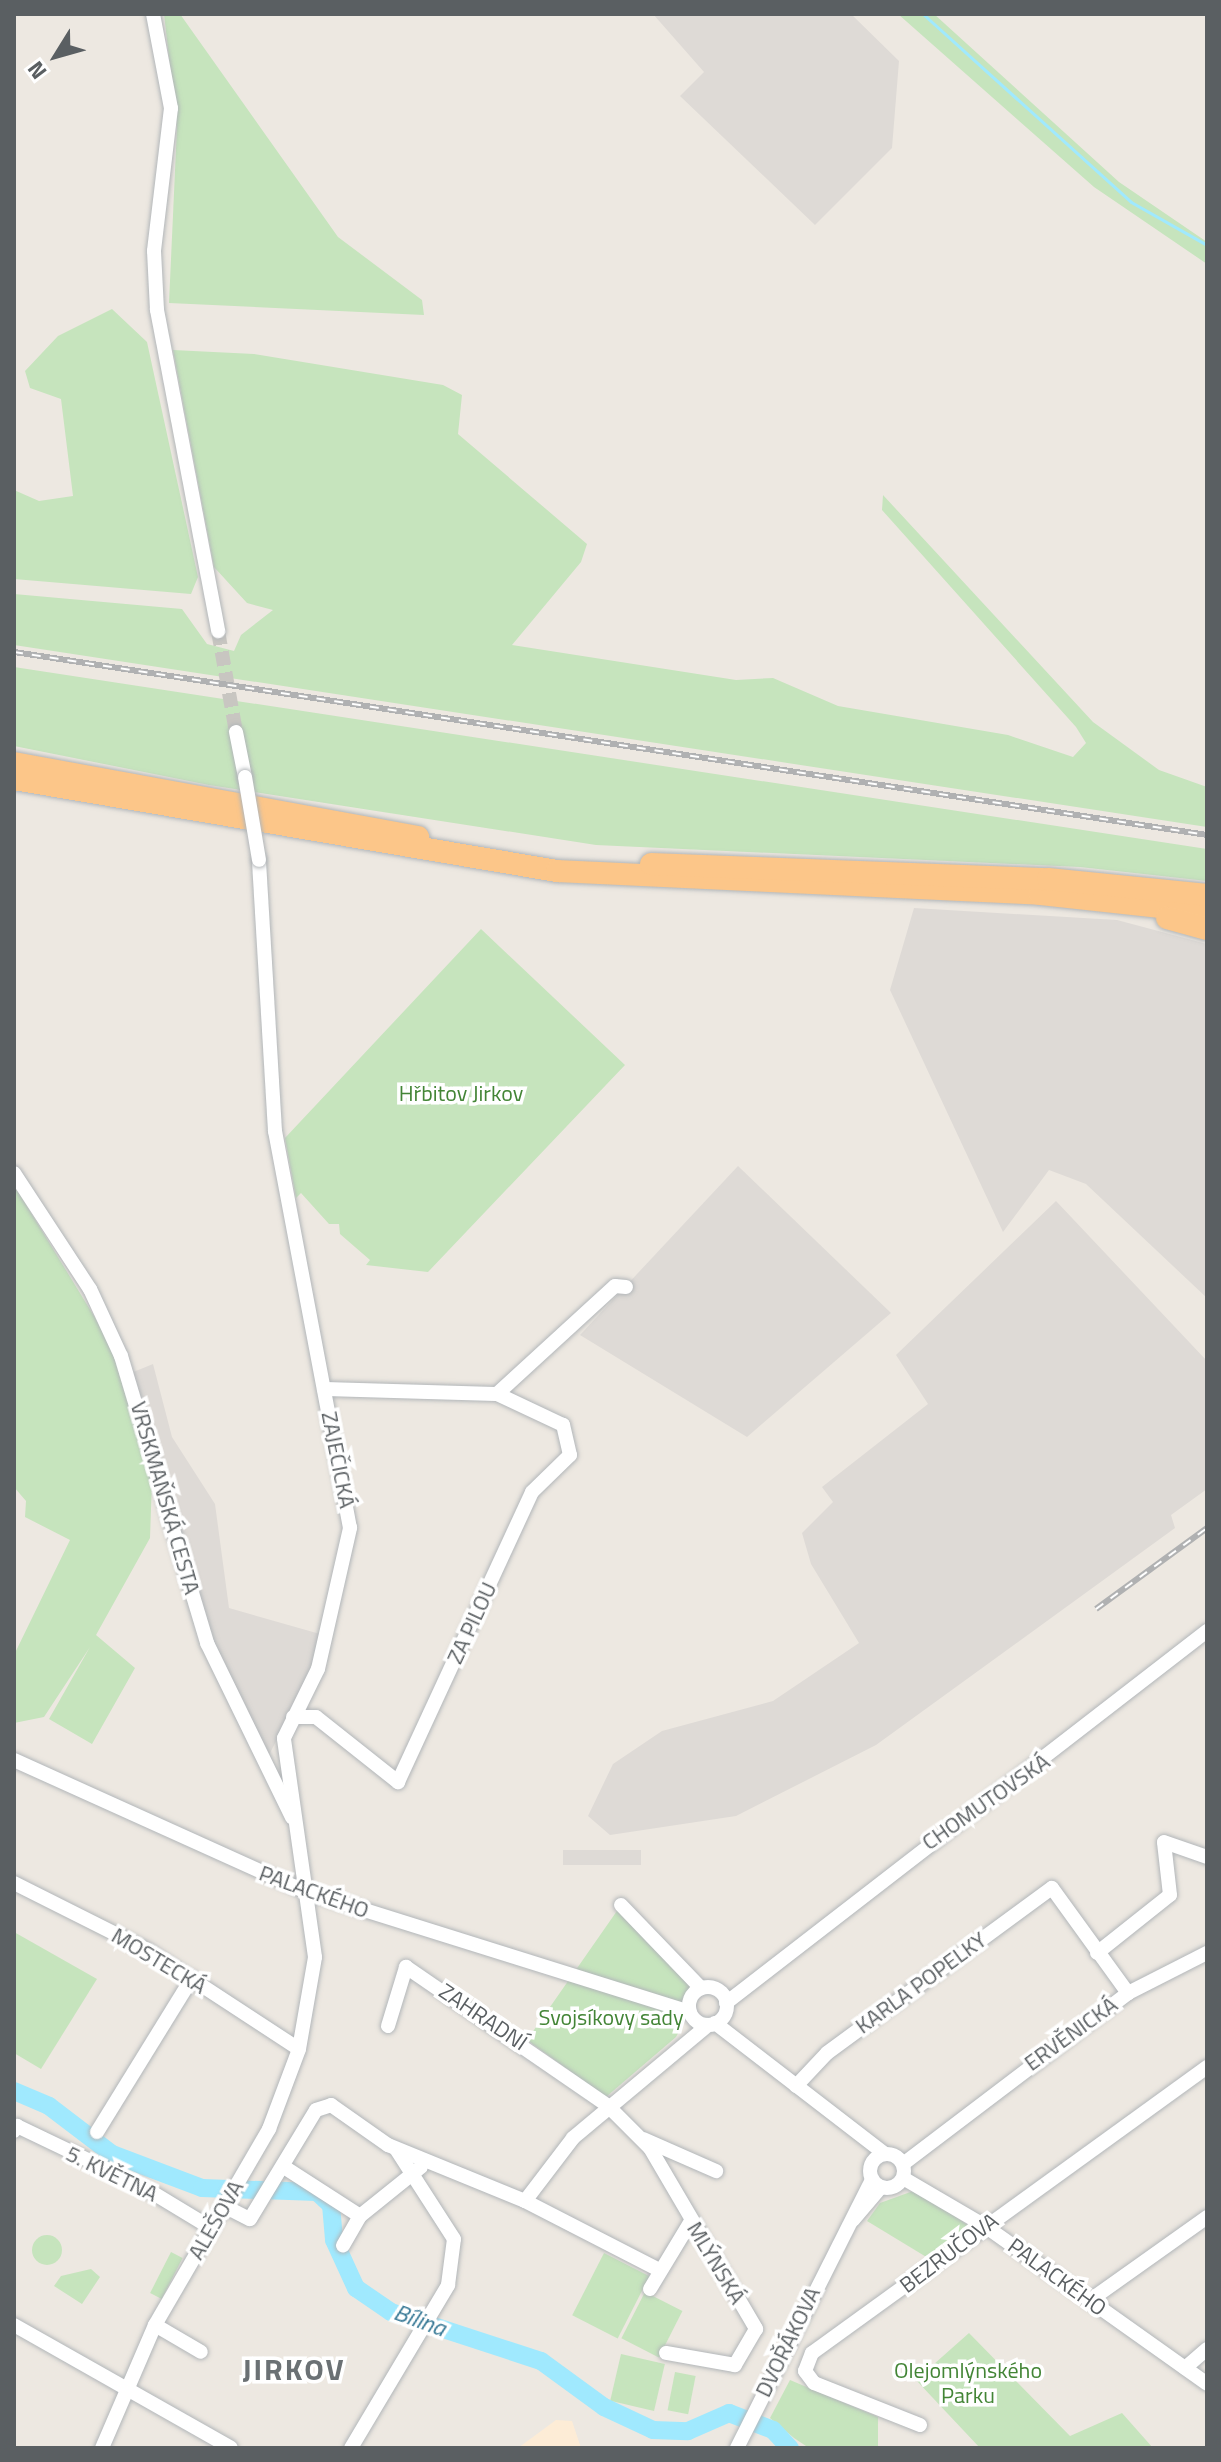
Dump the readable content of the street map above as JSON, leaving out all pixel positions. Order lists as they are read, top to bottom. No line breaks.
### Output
{"streets":{"street":["ZAJEČICKÁ","VRSKMAŇSKÁ CESTA","ZA PILOU","CHOMUTOVSKÁ","PALACKÉHO","MOSTECKÁ","KARLA POPELKY","ZAHRADNÍ","ERVĚNICKÁ","5. KVĚTNA","ALEŠOVA","BEZRUČOVA","MLÝNSKÁ","DVOŘÁKOVA"]},"crossings":[["ZAJEČICKÁ","VRSKMAŇSKÁ CESTA"],["ZAJEČICKÁ","ZA PILOU"],["ZAJEČICKÁ","PALACKÉHO"],["ZAJEČICKÁ","MOSTECKÁ"],["ZAJEČICKÁ","ALEŠOVA"],["CHOMUTOVSKÁ","PALACKÉHO"],["PALACKÉHO","KARLA POPELKY"],["PALACKÉHO","ERVĚNICKÁ"],["PALACKÉHO","BEZRUČOVA"],["MOSTECKÁ","ALEŠOVA"],["ZAHRADNÍ","MLÝNSKÁ"],["ERVĚNICKÁ","DVOŘÁKOVA"],["5. KVĚTNA","ALEŠOVA"]],"districts":["JIRKOV"],"water":["Bílina"],"parks":["Hřbitov Jirkov","Svojsíkovy sady","Olejomlýnského Parku"],"north":"bottom left"}
